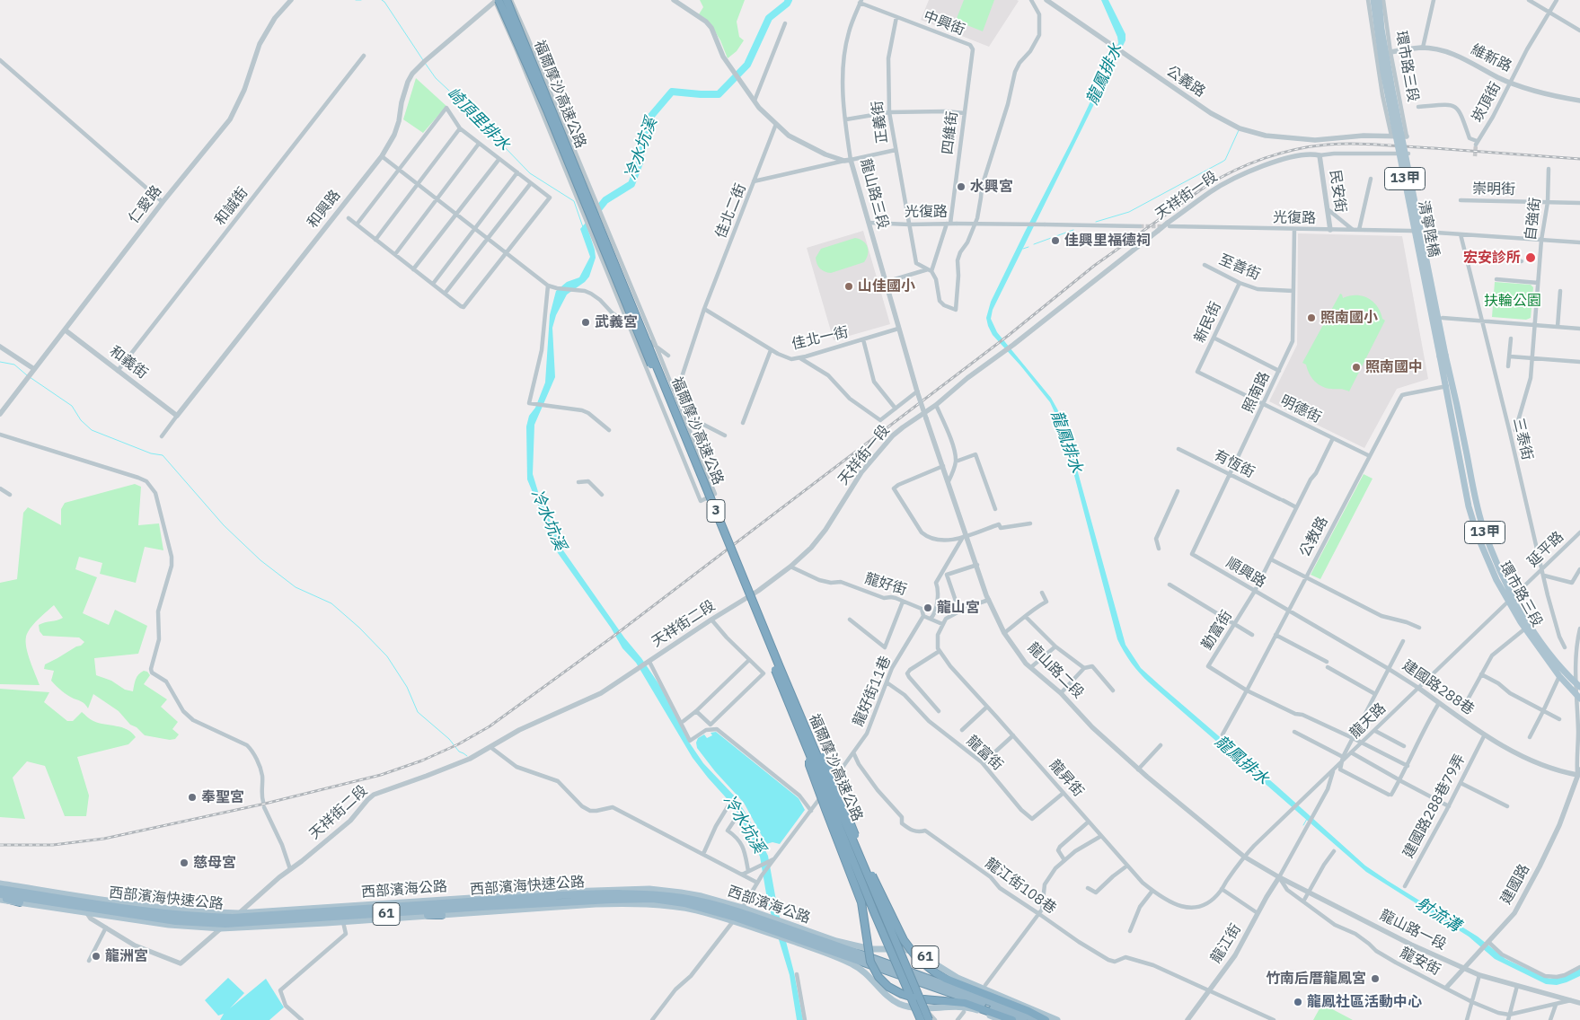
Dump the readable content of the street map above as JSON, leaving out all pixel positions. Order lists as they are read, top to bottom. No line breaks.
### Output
{"streets":{"highway":["福爾摩沙高速公路","3","西部濱海快速公路","61"],"main road":["環市路三段","13甲","清寧陸橋","西部濱海公路"],"street":["中興街","維新路","公義路","崁頂街","正義街","四維街","崇明街","民安街","龍山路三段","天祥街一段","仁愛路","和誠街","和興路","佳北二街","光復路","自強街","至善街","新民街","佳北一街","和義街","照南路","明德街","三泰街","有恆街","公教路","延平路","順興路","龍好街","天祥街二段","勤富街","龍山路二段","建國路288巷","龍好街11巷","龍天路","龍富街","龍昇街","建國路288巷79弄","建國路","龍江街108巷","龍山路一段","龍江街","龍安街"]},"crossings":[["中興街","正義街"],["中興街","四維街"],["中興街","龍山路三段"],["維新路","環市路三段"],["維新路","崁頂街"],["環市路三段","公義路"],["環市路三段","清寧陸橋"],["環市路三段","公教路"],["環市路三段","延平路"],["環市路三段","龍天路"],["環市路三段","建國路"],["福爾摩沙高速公路","和興路"],["正義街","四維街"],["正義街","光復路"],["四維街","光復路"],["崇明街","自強街"],["民安街","天祥街一段"],["民安街","光復路"],["龍山路三段","光復路"],["龍山路三段","佳北一街"],["龍山路三段","龍山路二段"],["天祥街一段","光復路"],["天祥街一段","龍好街"],["天祥街一段","天祥街二段"],["仁愛路","和義街"],["和誠街","和義街"],["和興路","和義街"],["佳北二街","佳北一街"],["光復路","自強街"],["光復路","照南路"],["光復路","三泰街"],["至善街","新民街"],["至善街","照南路"],["新民街","明德街"],["照南路","明德街"],["照南路","有恆街"],["照南路","順興路"],["明德街","公教路"],["明德街","勤富街"],["三泰街","延平路"],["有恆街","勤富街"],["公教路","順興路"],["公教路","勤富街"],["公教路","建國路288巷"],["延平路","龍天路"],["順興路","勤富街"],["順興路","建國路288巷"],["龍好街","龍好街11巷"],["天祥街二段","西部濱海快速公路"],["天祥街二段","西部濱海公路"],["龍山路二段","龍天路"],["龍山路二段","龍昇街"],["龍山路二段","龍山路一段"],["建國路288巷","龍天路"],["建國路288巷","建國路288巷79弄"],["建國路288巷","建國路"],["龍好街11巷","龍富街"],["龍好街11巷","西部濱海快速公路"],["龍好街11巷","龍江街108巷"],["龍好街11巷","西部濱海公路"],["龍天路","龍昇街"],["龍天路","龍山路一段"],["龍富街","龍昇街"],["龍昇街","龍山路一段"],["建國路","龍山路一段"],["建國路","龍安街"],["西部濱海快速公路","西部濱海公路"],["龍江街108巷","龍江街"],["龍山路一段","龍江街"],["龍山路一段","龍安街"],["龍江街","龍安街"]],"water":["龍鳳排水","崎頂里排水","冷水坑溪","射流溝"],"parks":["扶輪公園"],"places":["水興宮","佳興里福德祠","宏安診所","山佳國小","照南國小","武義宮","照南國中","龍山宮","奉聖宮","慈母宮","龍洲宮","竹南后厝龍鳳宮","龍鳳社區活動中心"]}
